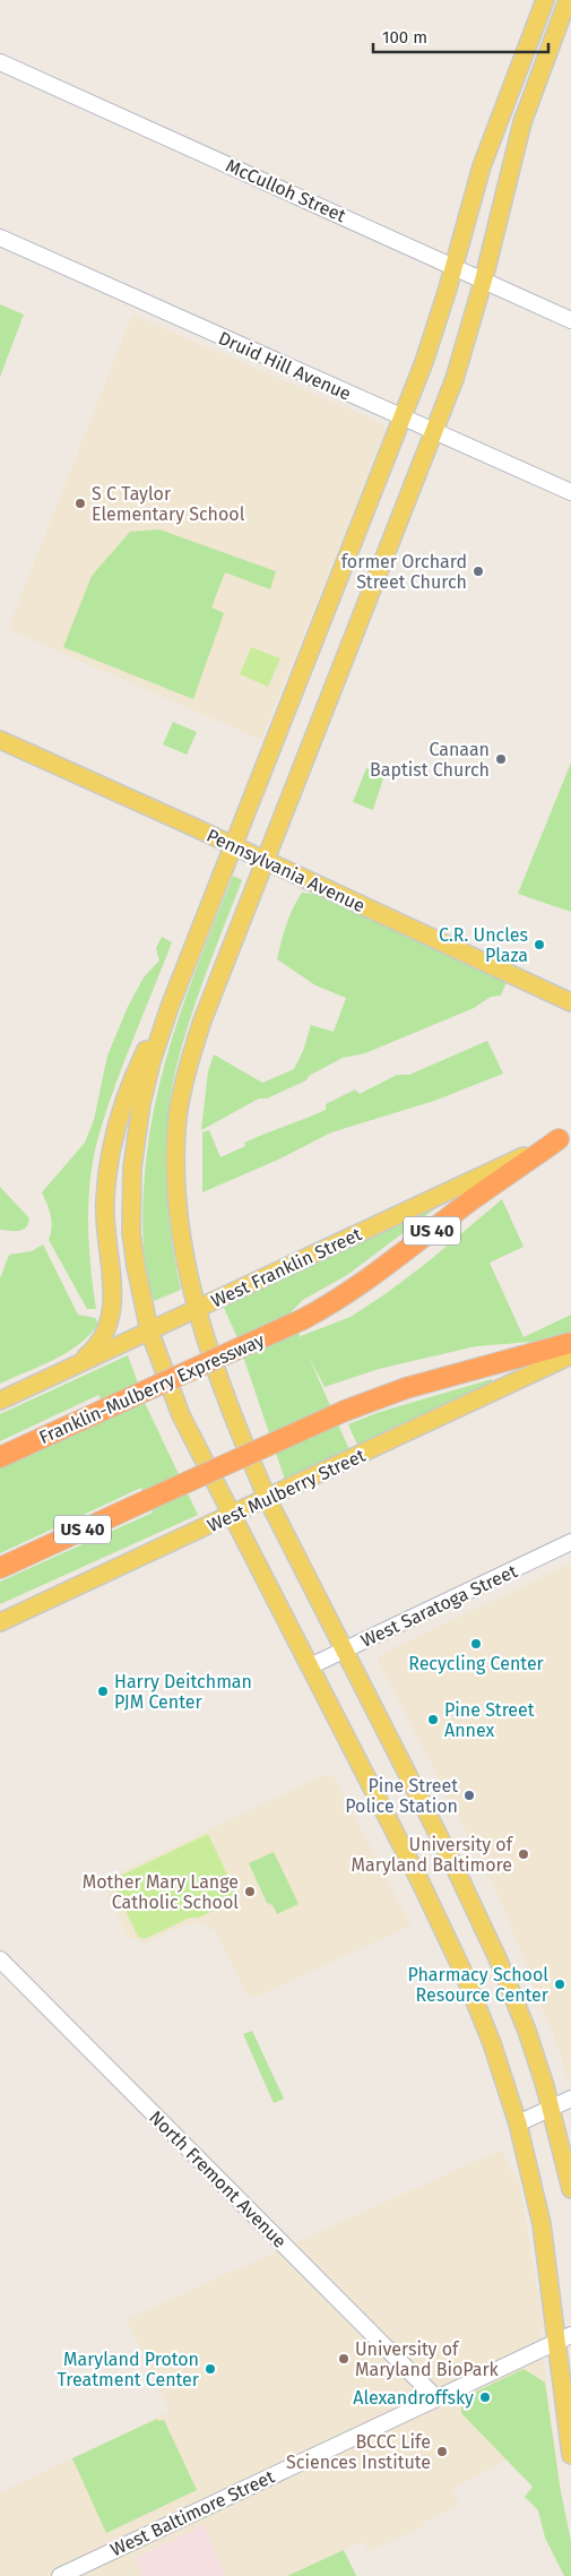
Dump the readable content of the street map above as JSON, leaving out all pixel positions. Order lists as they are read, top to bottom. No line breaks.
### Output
{"streets":{"highway":["US 40","Franklin-Mulberry Expressway"],"main road":["McCulloh Street","Druid Hill Avenue","Pennsylvania Avenue","West Franklin Street","West Mulberry Street","West Saratoga Street","North Fremont Avenue","West Baltimore Street"]},"crossings":[["West Franklin Street","Franklin-Mulberry Expressway"],["North Fremont Avenue","West Baltimore Street"]],"places":["S C Taylor Elementary School","former Orchard Street Church","Canaan Baptist Church","C.R. Uncles Plaza","Recycling Center","Harry Deitchman PJM Center","Pine Street Annex","Pine Street Police Station","University of Maryland Baltimore","Mother Mary Lange Catholic School","Pharmacy School Resource Center","University of Maryland BioPark","Maryland Proton Treatment Center","Alexandroffsky","BCCC Life Sciences Institute"],"scale_bar":"100 m"}
